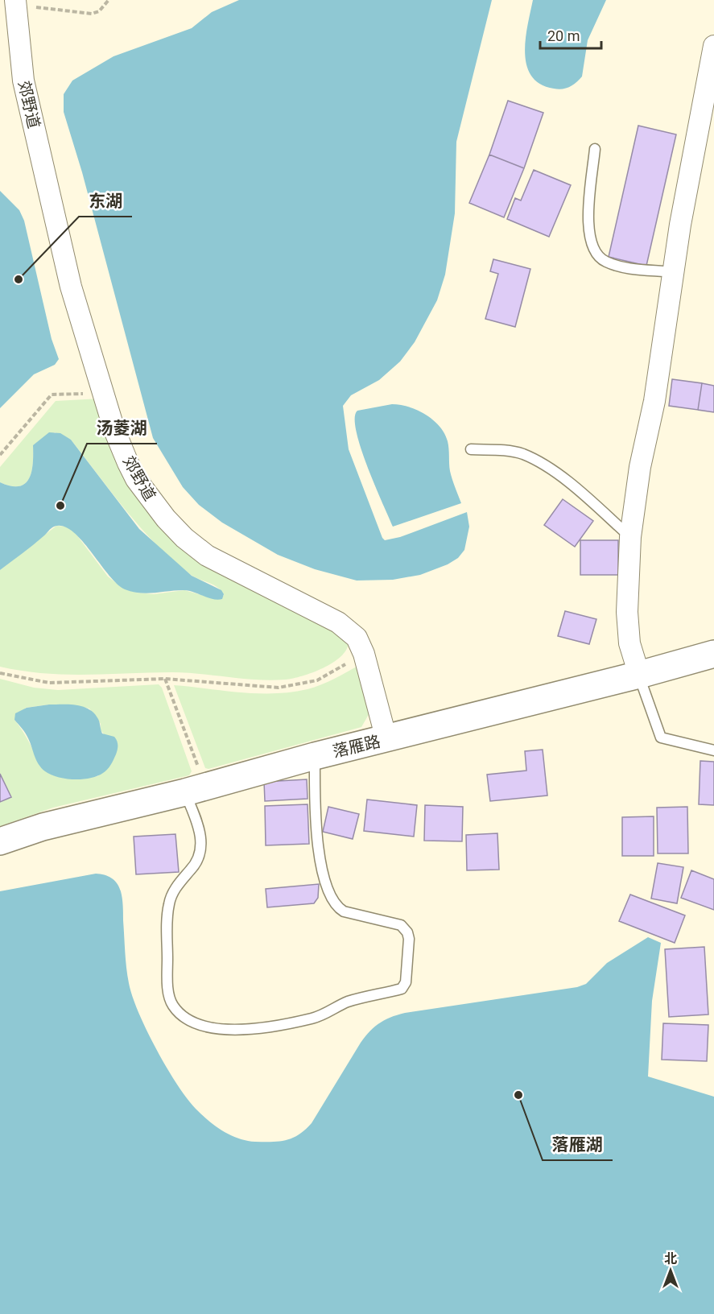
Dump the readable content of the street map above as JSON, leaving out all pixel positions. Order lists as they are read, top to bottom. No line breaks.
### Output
{"streets":{"street":["郊野道","落雁路"]},"crossings":[["郊野道","落雁路"]],"places":["东湖","汤菱湖","落雁湖"],"scale_bar":"20 m","north":"top"}
